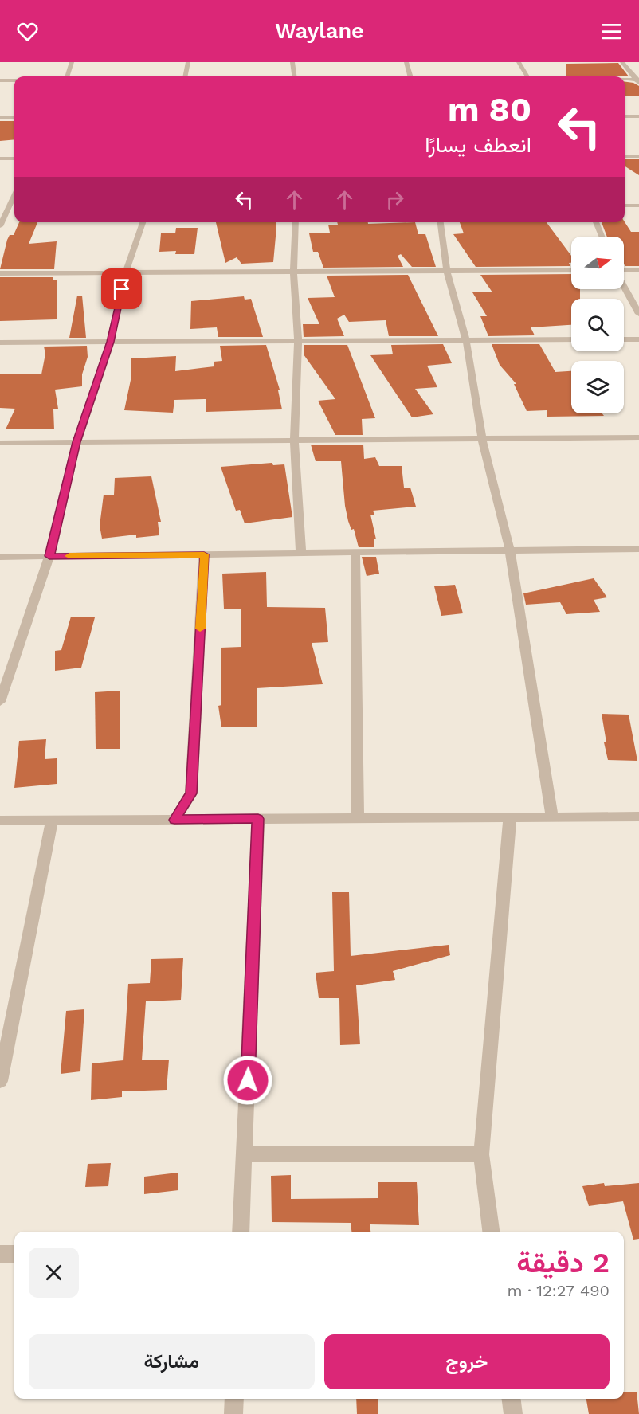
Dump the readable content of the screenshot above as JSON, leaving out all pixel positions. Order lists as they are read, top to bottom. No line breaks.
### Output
{"north":"right","page":{"header":"Waylane","turn":["80 m","انعطف يسارًا"],"heading":["2 دقيقة","490 m · 12:27"],"buttons":["خروج","مشاركة"]}}
